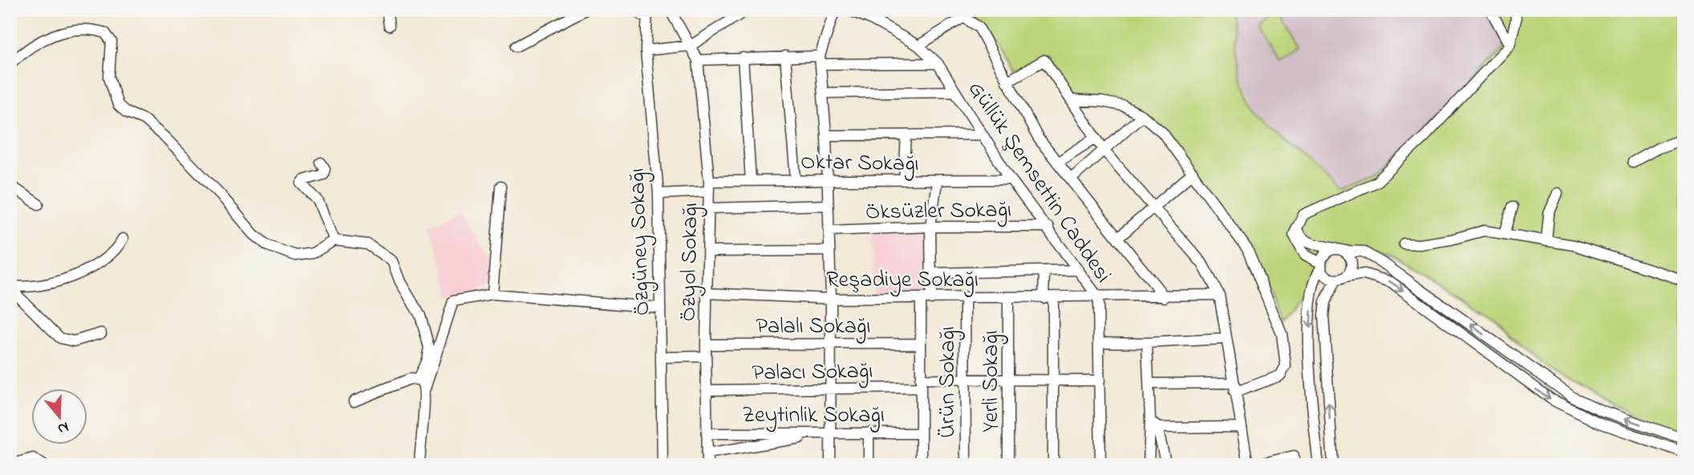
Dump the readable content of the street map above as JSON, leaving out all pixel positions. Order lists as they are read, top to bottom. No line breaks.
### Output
{"streets":{"street":["Oktar Sokağı","Güllük Şemsettin Caddesi","Öksüzler Sokağı","Özgüney Sokağı","Özyol Sokağı","Reşadiye Sokağı","Palalı Sokağı","Palacı Sokağı","Yerli Sokağı","Ürün Sokağı","Zeytinlik Sokağı"]},"crossings":[["Oktar Sokağı","Güllük Şemsettin Caddesi"],["Oktar Sokağı","Özgüney Sokağı"],["Oktar Sokağı","Özyol Sokağı"],["Güllük Şemsettin Caddesi","Öksüzler Sokağı"],["Güllük Şemsettin Caddesi","Reşadiye Sokağı"],["Güllük Şemsettin Caddesi","Palacı Sokağı"],["Özyol Sokağı","Reşadiye Sokağı"],["Özyol Sokağı","Palalı Sokağı"],["Özyol Sokağı","Palacı Sokağı"],["Özyol Sokağı","Zeytinlik Sokağı"],["Reşadiye Sokağı","Yerli Sokağı"],["Reşadiye Sokağı","Ürün Sokağı"],["Palacı Sokağı","Yerli Sokağı"],["Palacı Sokağı","Ürün Sokağı"]],"north":"bottom"}
